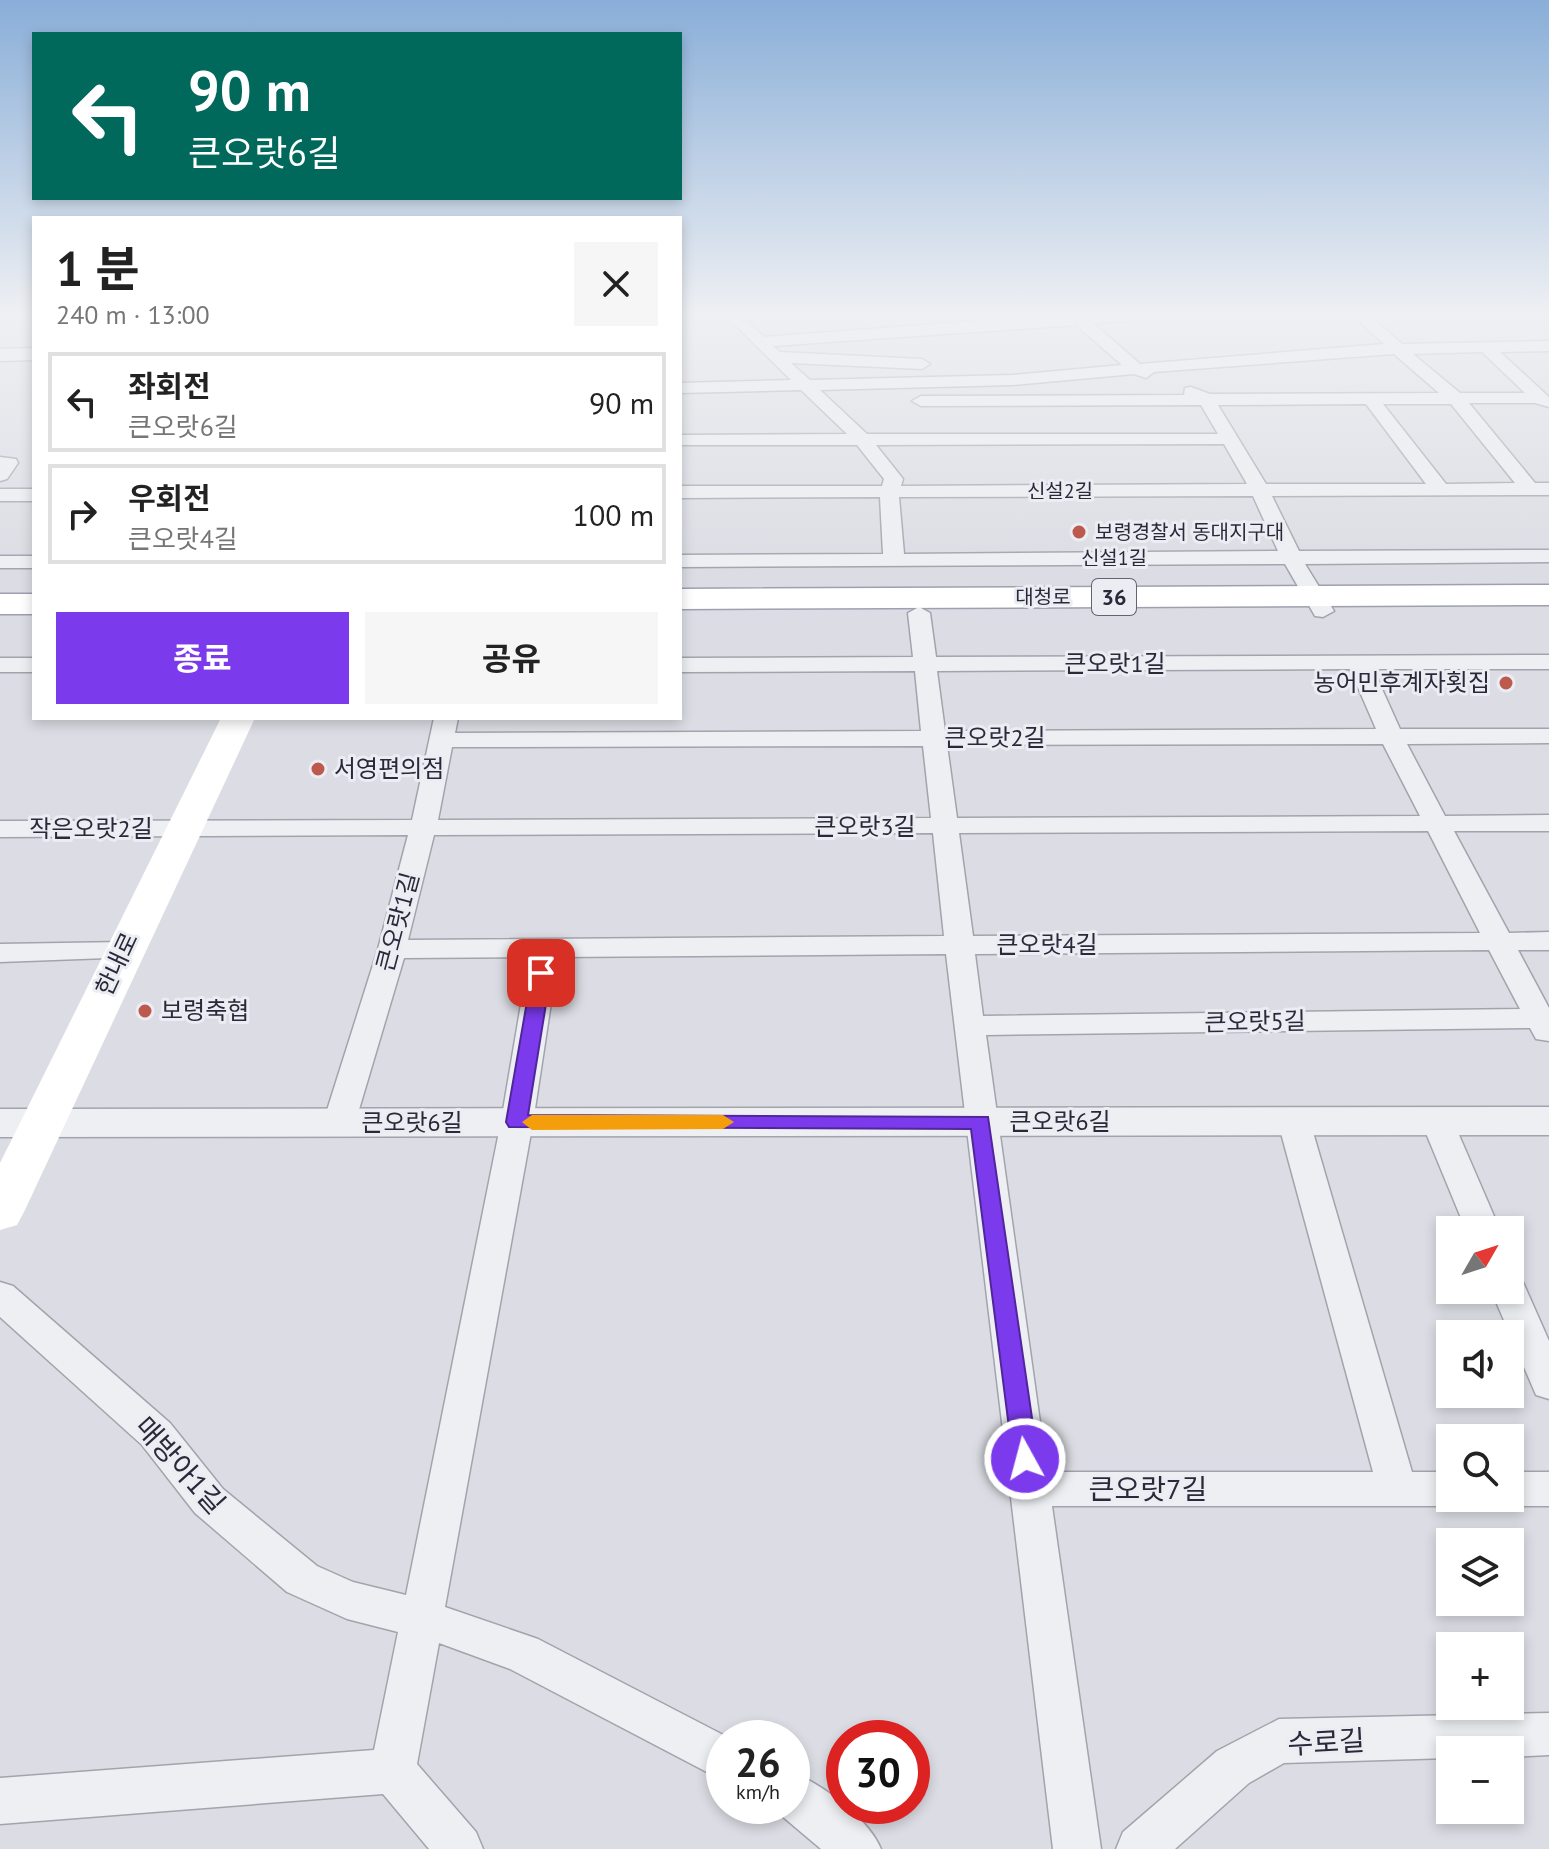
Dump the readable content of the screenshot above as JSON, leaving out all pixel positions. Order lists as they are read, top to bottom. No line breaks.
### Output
{"streets":{"main road":["대청로","36","한내로"],"street":["신설2길","신설1길","큰오랏1길","큰오랏2길","큰오랏3길","작은오랏2길","큰오랏4길","큰오랏5길","큰오랏6길","매방아1길","큰오랏7길","수로길"]},"crossings":[["큰오랏1길","큰오랏2길"],["큰오랏1길","큰오랏3길"],["큰오랏1길","큰오랏4길"],["큰오랏1길","큰오랏6길"],["큰오랏3길","작은오랏2길"],["큰오랏3길","한내로"],["작은오랏2길","한내로"],["한내로","큰오랏6길"]],"places":["보령경찰서 동대지구대","농어민후계자횟집","서영편의점","보령축협"],"north":"top right","page":{"turn":["90 m","큰오랏6길"],"heading":["1 분","240 m · 13:00"],"list":[{"name":"좌회전","note":"큰오랏6길","value":"90 m"},{"name":"우회전","note":"큰오랏4길","value":"100 m"}],"buttons":["종료","공유"],"map_buttons":["+","−"],"speed":"26 km/h","limit":"30"}}
